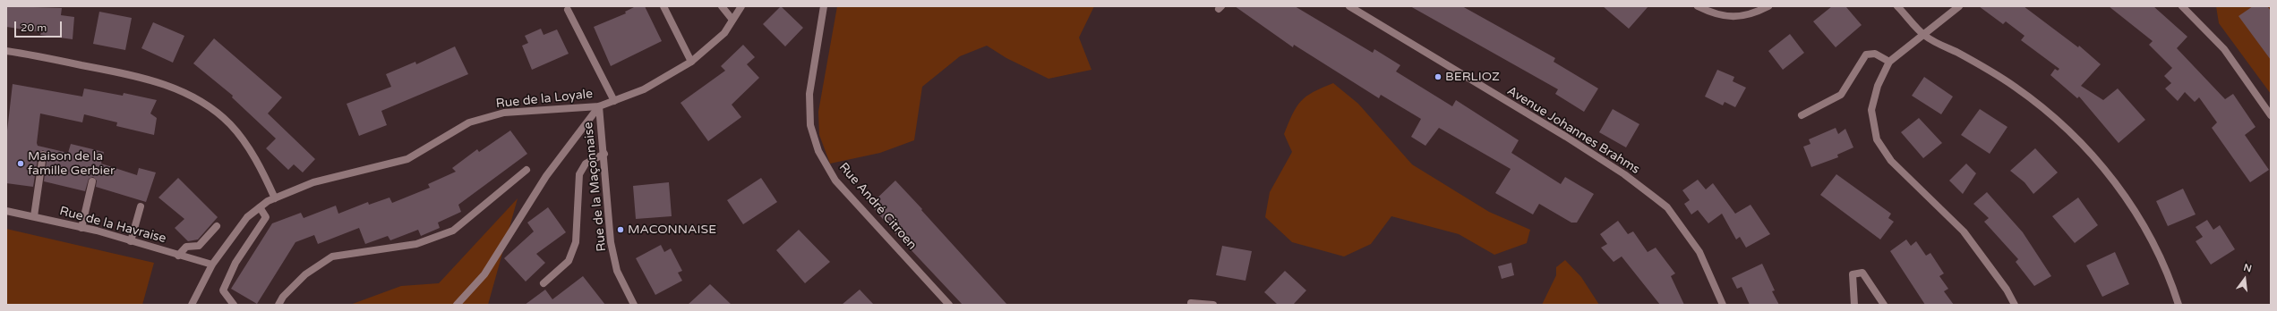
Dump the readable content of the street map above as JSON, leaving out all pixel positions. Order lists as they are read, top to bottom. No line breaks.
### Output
{"streets":{"street":["Rue de la Loyale","Avenue Johannes Brahms","Rue de la Maçonnaise","Rue André Citroen","Rue de la Havraise"]},"crossings":[["Rue de la Loyale","Rue de la Maçonnaise"],["Rue de la Loyale","Rue de la Havraise"]],"places":["BERLIOZ","Maison de la famille Gerbier","MACONNAISE"],"scale_bar":"20 m","north":"top"}
